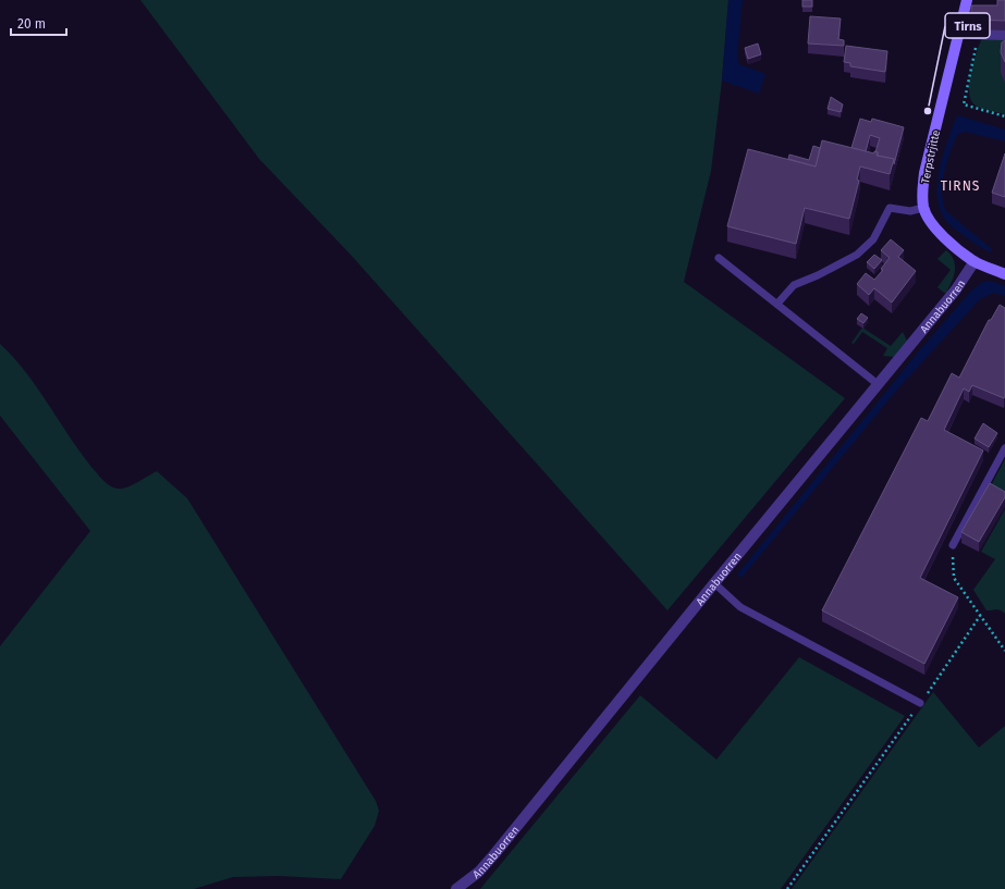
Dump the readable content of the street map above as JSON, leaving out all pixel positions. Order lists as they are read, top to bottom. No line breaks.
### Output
{"streets":{"street":["Terpstrjitte","Annabuorren"]},"districts":["TIRNS"],"places":["Tirns"],"scale_bar":"20 m"}
